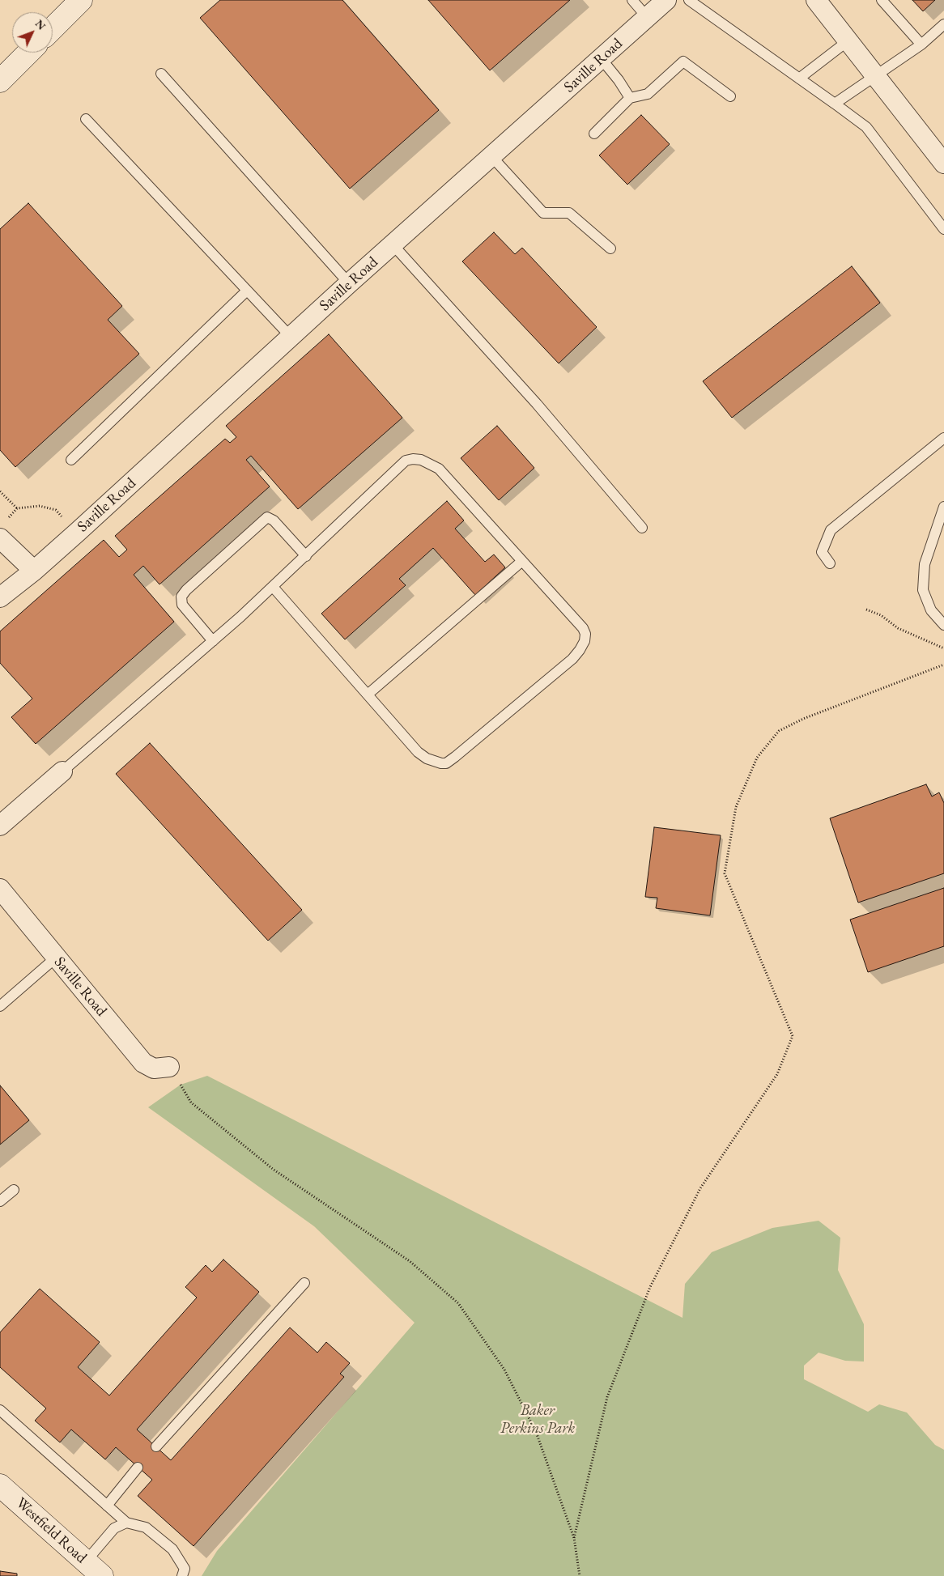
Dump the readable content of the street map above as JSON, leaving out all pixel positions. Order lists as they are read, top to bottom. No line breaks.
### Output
{"streets":{"street":["Saville Road","Westfield Road"]},"parks":["Baker Perkins Park"],"north":"top right"}
